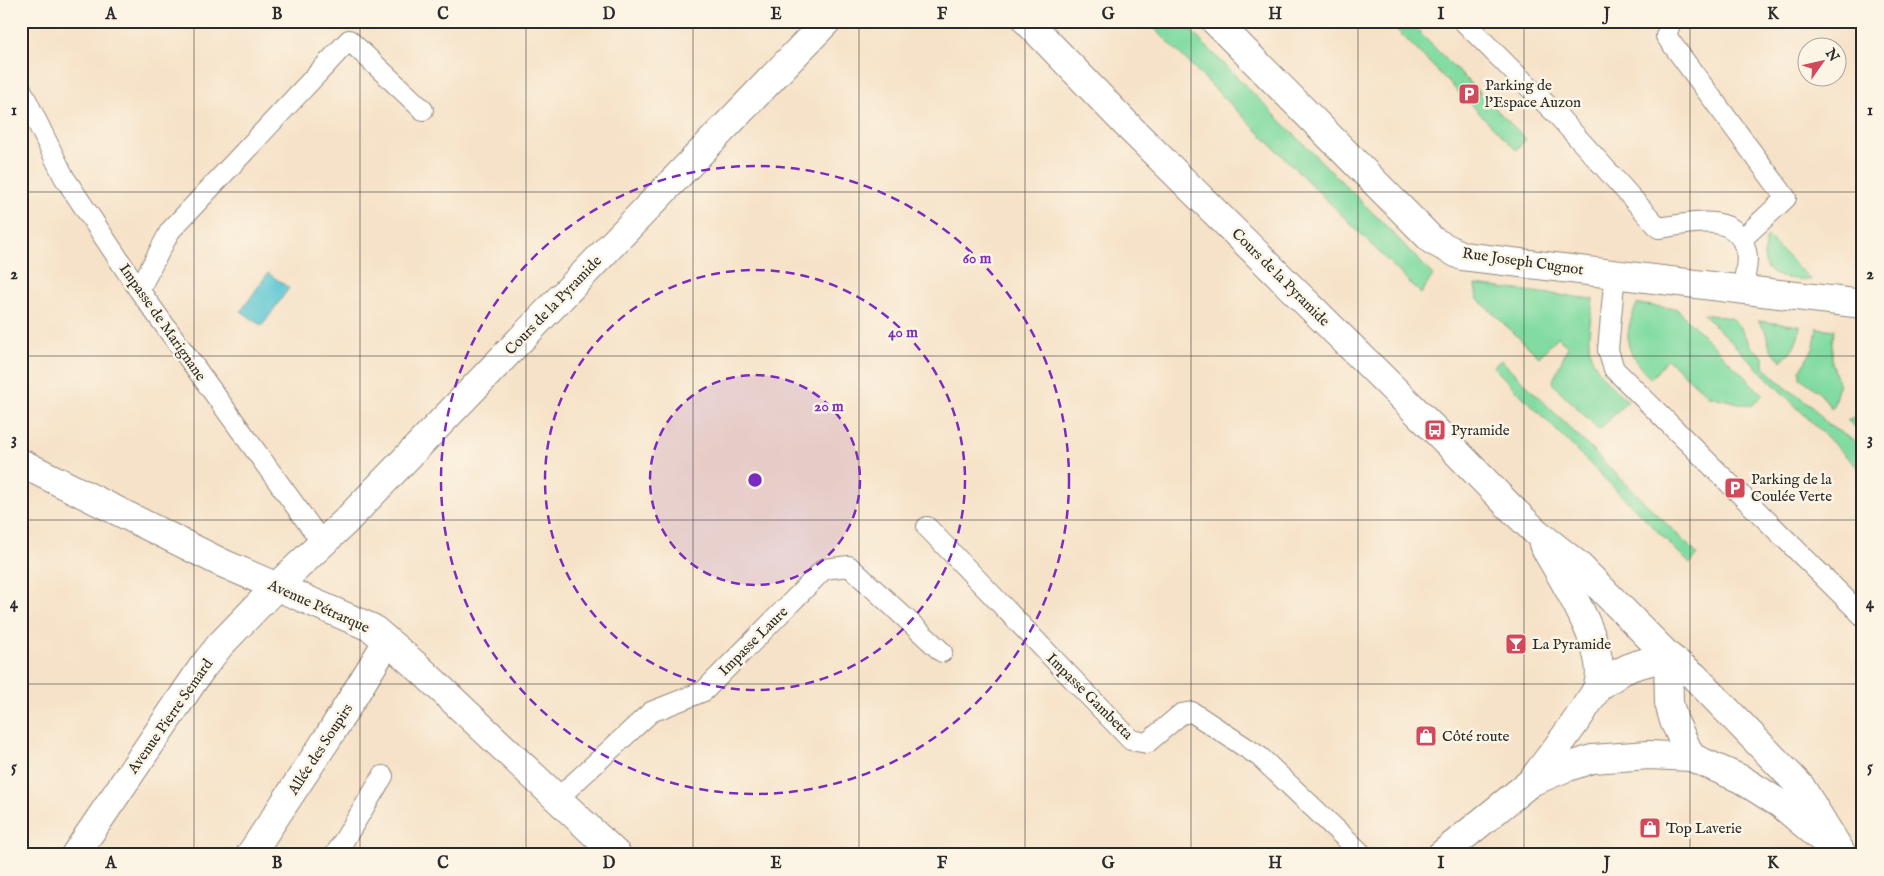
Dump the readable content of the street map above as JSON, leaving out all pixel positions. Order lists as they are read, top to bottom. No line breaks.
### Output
{"streets":{"street":["Rue Joseph Cugnot","Cours de la Pyramide","Avenue Pétrarque","Avenue Pierre Semard","Allée des Soupirs"],"lane":["Impasse de Marignane","Impasse Laure","Impasse Gambetta"]},"crossings":[["Cours de la Pyramide","Impasse de Marignane"],["Cours de la Pyramide","Avenue Pétrarque"],["Cours de la Pyramide","Avenue Pierre Semard"],["Avenue Pétrarque","Impasse Laure"],["Avenue Pétrarque","Avenue Pierre Semard"],["Avenue Pétrarque","Allée des Soupirs"]],"places":{"parking":["Parking de l'Espace Auzon","Parking de la Coulée Verte"],"bus stop":["Pyramide"],"bar":["La Pyramide"],"shop":["Côté route","Top Laverie"]},"north":"top right","grid":{"columns":["A","B","C","D","E","F","G","H","I","J","K"],"rows":["1","2","3","4","5"]},"rings":["60 m","40 m","20 m"]}
